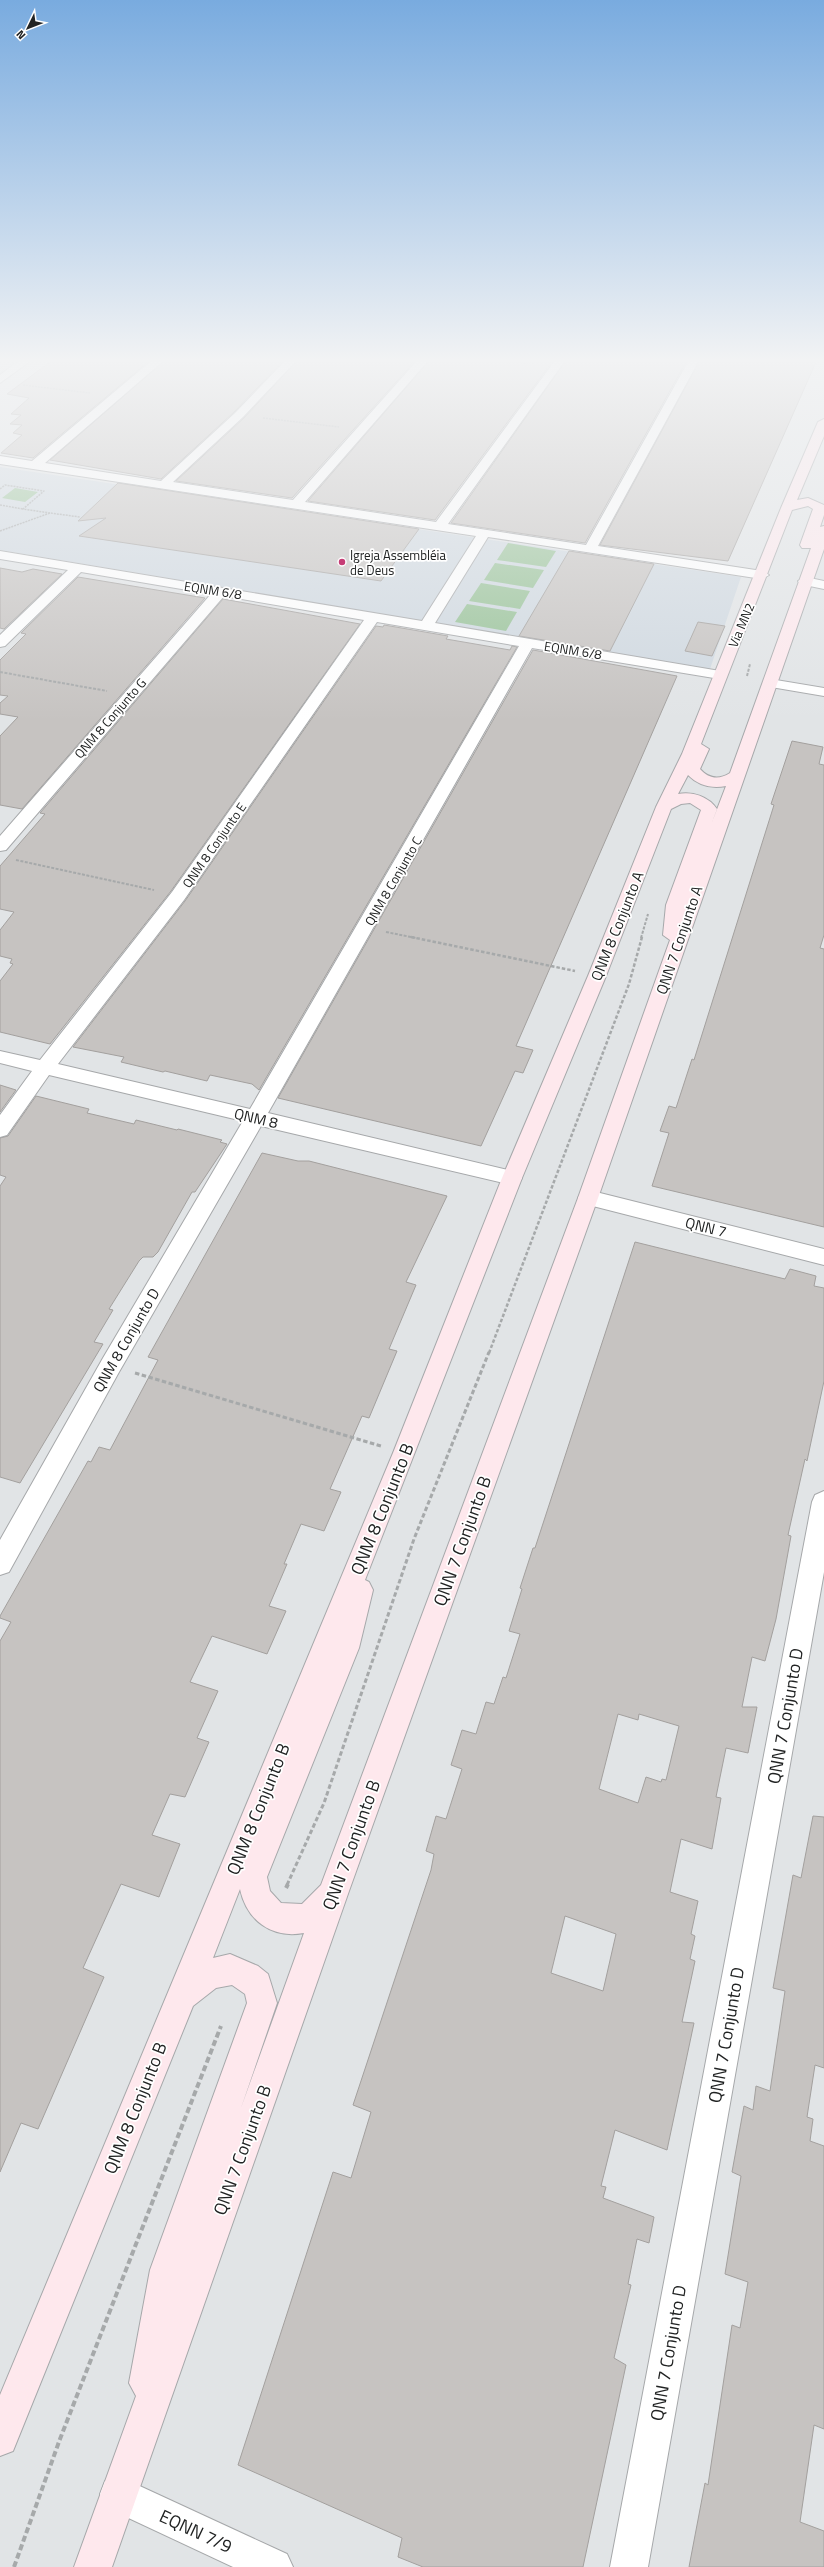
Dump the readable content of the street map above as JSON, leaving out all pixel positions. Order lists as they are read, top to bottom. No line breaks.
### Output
{"streets":{"main road":["Via MN2","QNM 8 Conjunto A","QNN 7 Conjunto A","QNM 8 Conjunto B","QNN 7 Conjunto B"],"street":["EQNM 6/8","QNM 8 Conjunto G","QNM 8 Conjunto E","QNM 8 Conjunto C","QNM 8","QNN 7","QNM 8 Conjunto D","QNN 7 Conjunto D","EQNN 7/9"]},"crossings":[["EQNM 6/8","Via MN2"],["EQNM 6/8","QNM 8 Conjunto G"],["EQNM 6/8","QNM 8 Conjunto E"],["EQNM 6/8","QNM 8 Conjunto C"],["EQNM 6/8","QNM 8 Conjunto A"],["Via MN2","QNM 8 Conjunto A"],["QNM 8 Conjunto E","QNM 8"],["QNM 8 Conjunto C","QNM 8"],["QNM 8 Conjunto C","QNM 8 Conjunto D"],["QNM 8 Conjunto A","QNM 8"],["QNM 8 Conjunto A","QNM 8 Conjunto B"],["QNN 7 Conjunto A","QNN 7"],["QNN 7 Conjunto A","QNN 7 Conjunto B"],["QNM 8","QNM 8 Conjunto D"],["QNM 8","QNM 8 Conjunto B"],["QNN 7","QNN 7 Conjunto B"],["QNN 7 Conjunto B","EQNN 7/9"]],"places":["Igreja Assembléia de Deus"],"north":"bottom left"}
